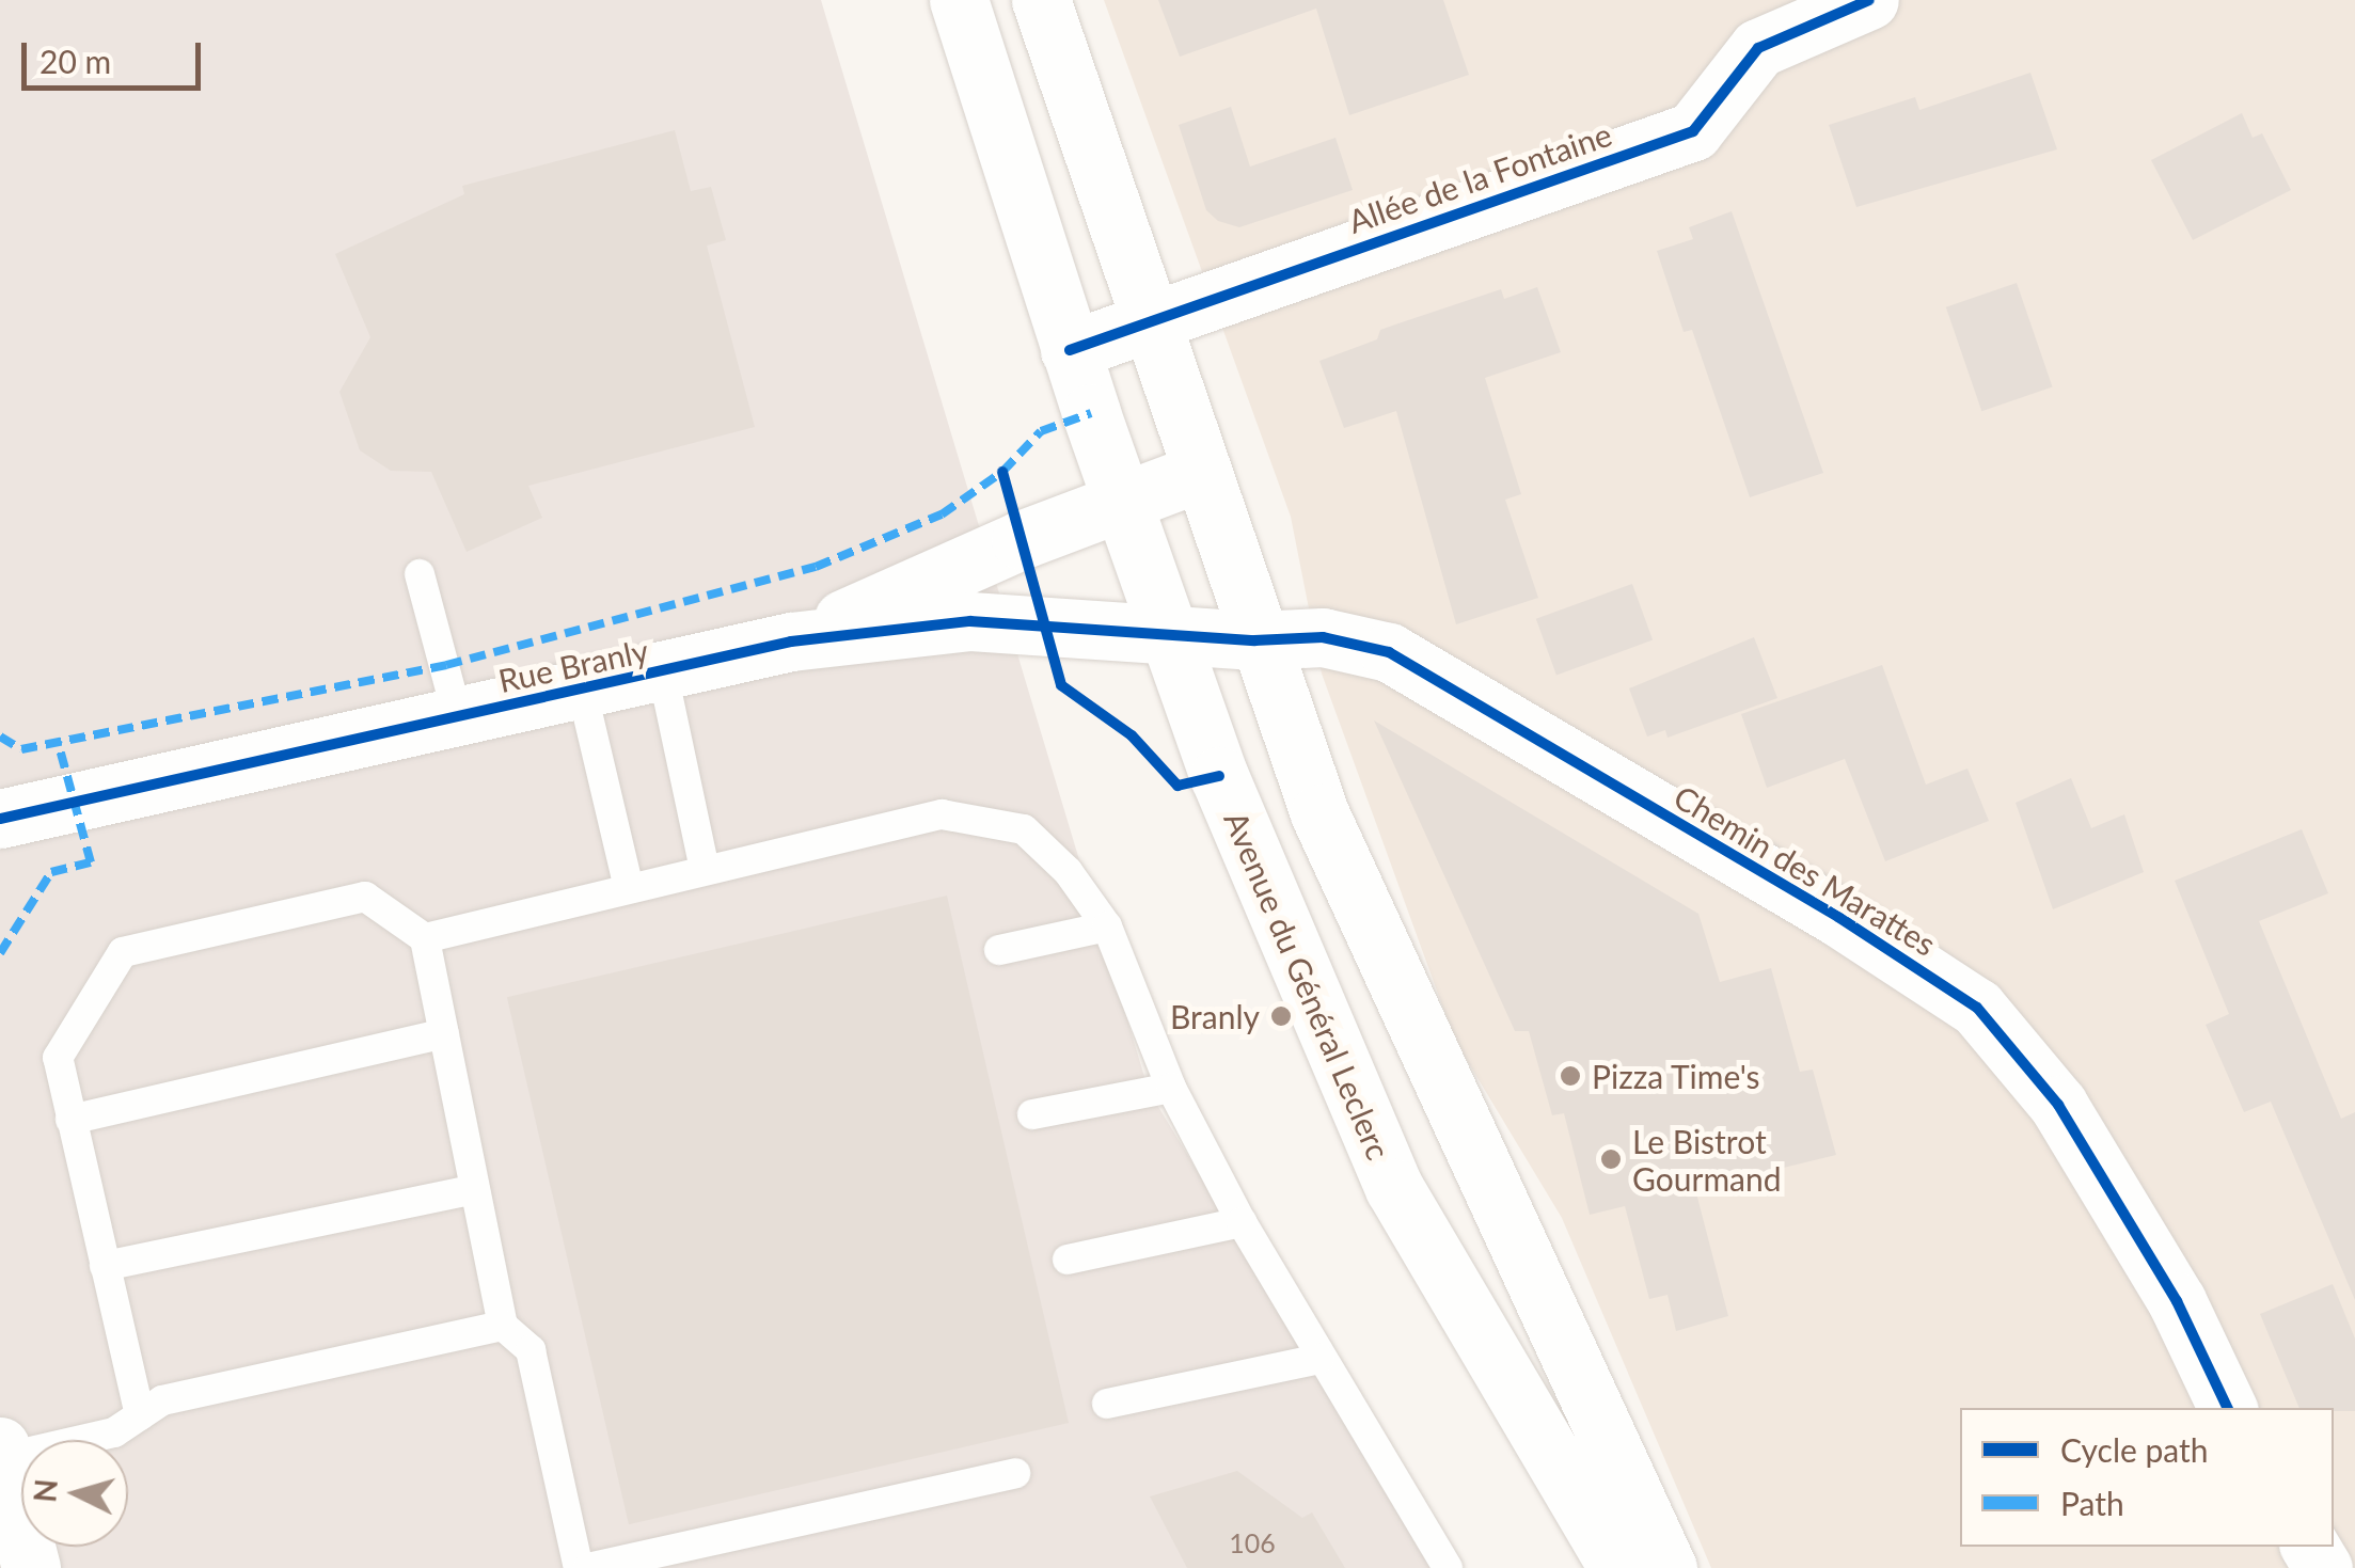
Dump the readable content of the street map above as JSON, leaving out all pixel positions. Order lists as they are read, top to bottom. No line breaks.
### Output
{"streets":{"street":["Allée de la Fontaine","Rue Branly","Chemin des Marattes","Avenue du Général Leclerc"]},"crossings":[["Allée de la Fontaine","Avenue du Général Leclerc"],["Rue Branly","Chemin des Marattes"],["Rue Branly","Avenue du Général Leclerc"],["Chemin des Marattes","Avenue du Général Leclerc"]],"places":["Branly","Pizza Time's","Le Bistrot Gourmand"],"house_numbers":["106"],"legend":["Cycle path","Path"],"scale_bar":"20 m","north":"left"}
